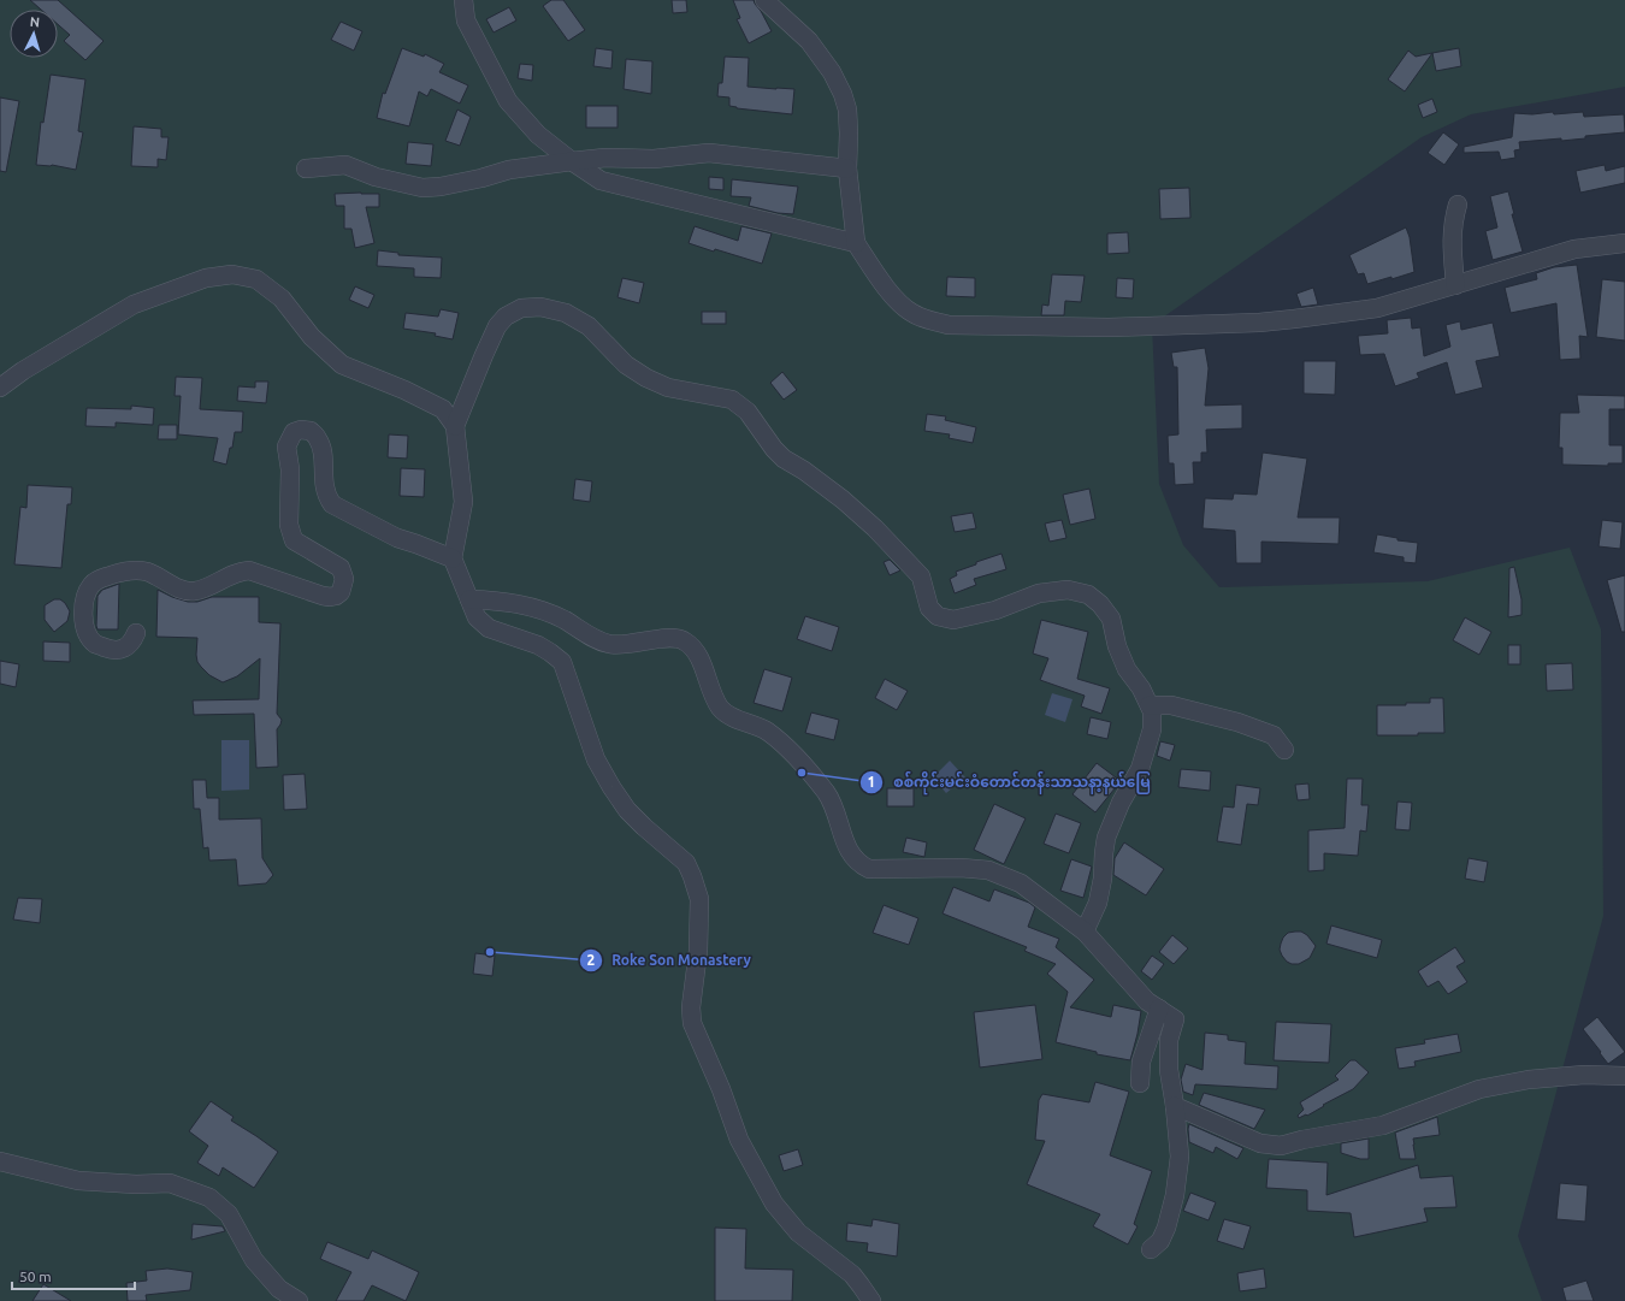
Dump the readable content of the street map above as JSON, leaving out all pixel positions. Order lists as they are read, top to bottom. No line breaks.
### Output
{"places":["စစ်ကိုင်းမင်းဝံတောင်တန်းသာသနာ့နယ်မြေ","Roke Son Monastery"],"scale_bar":"50 m","north":"top"}
